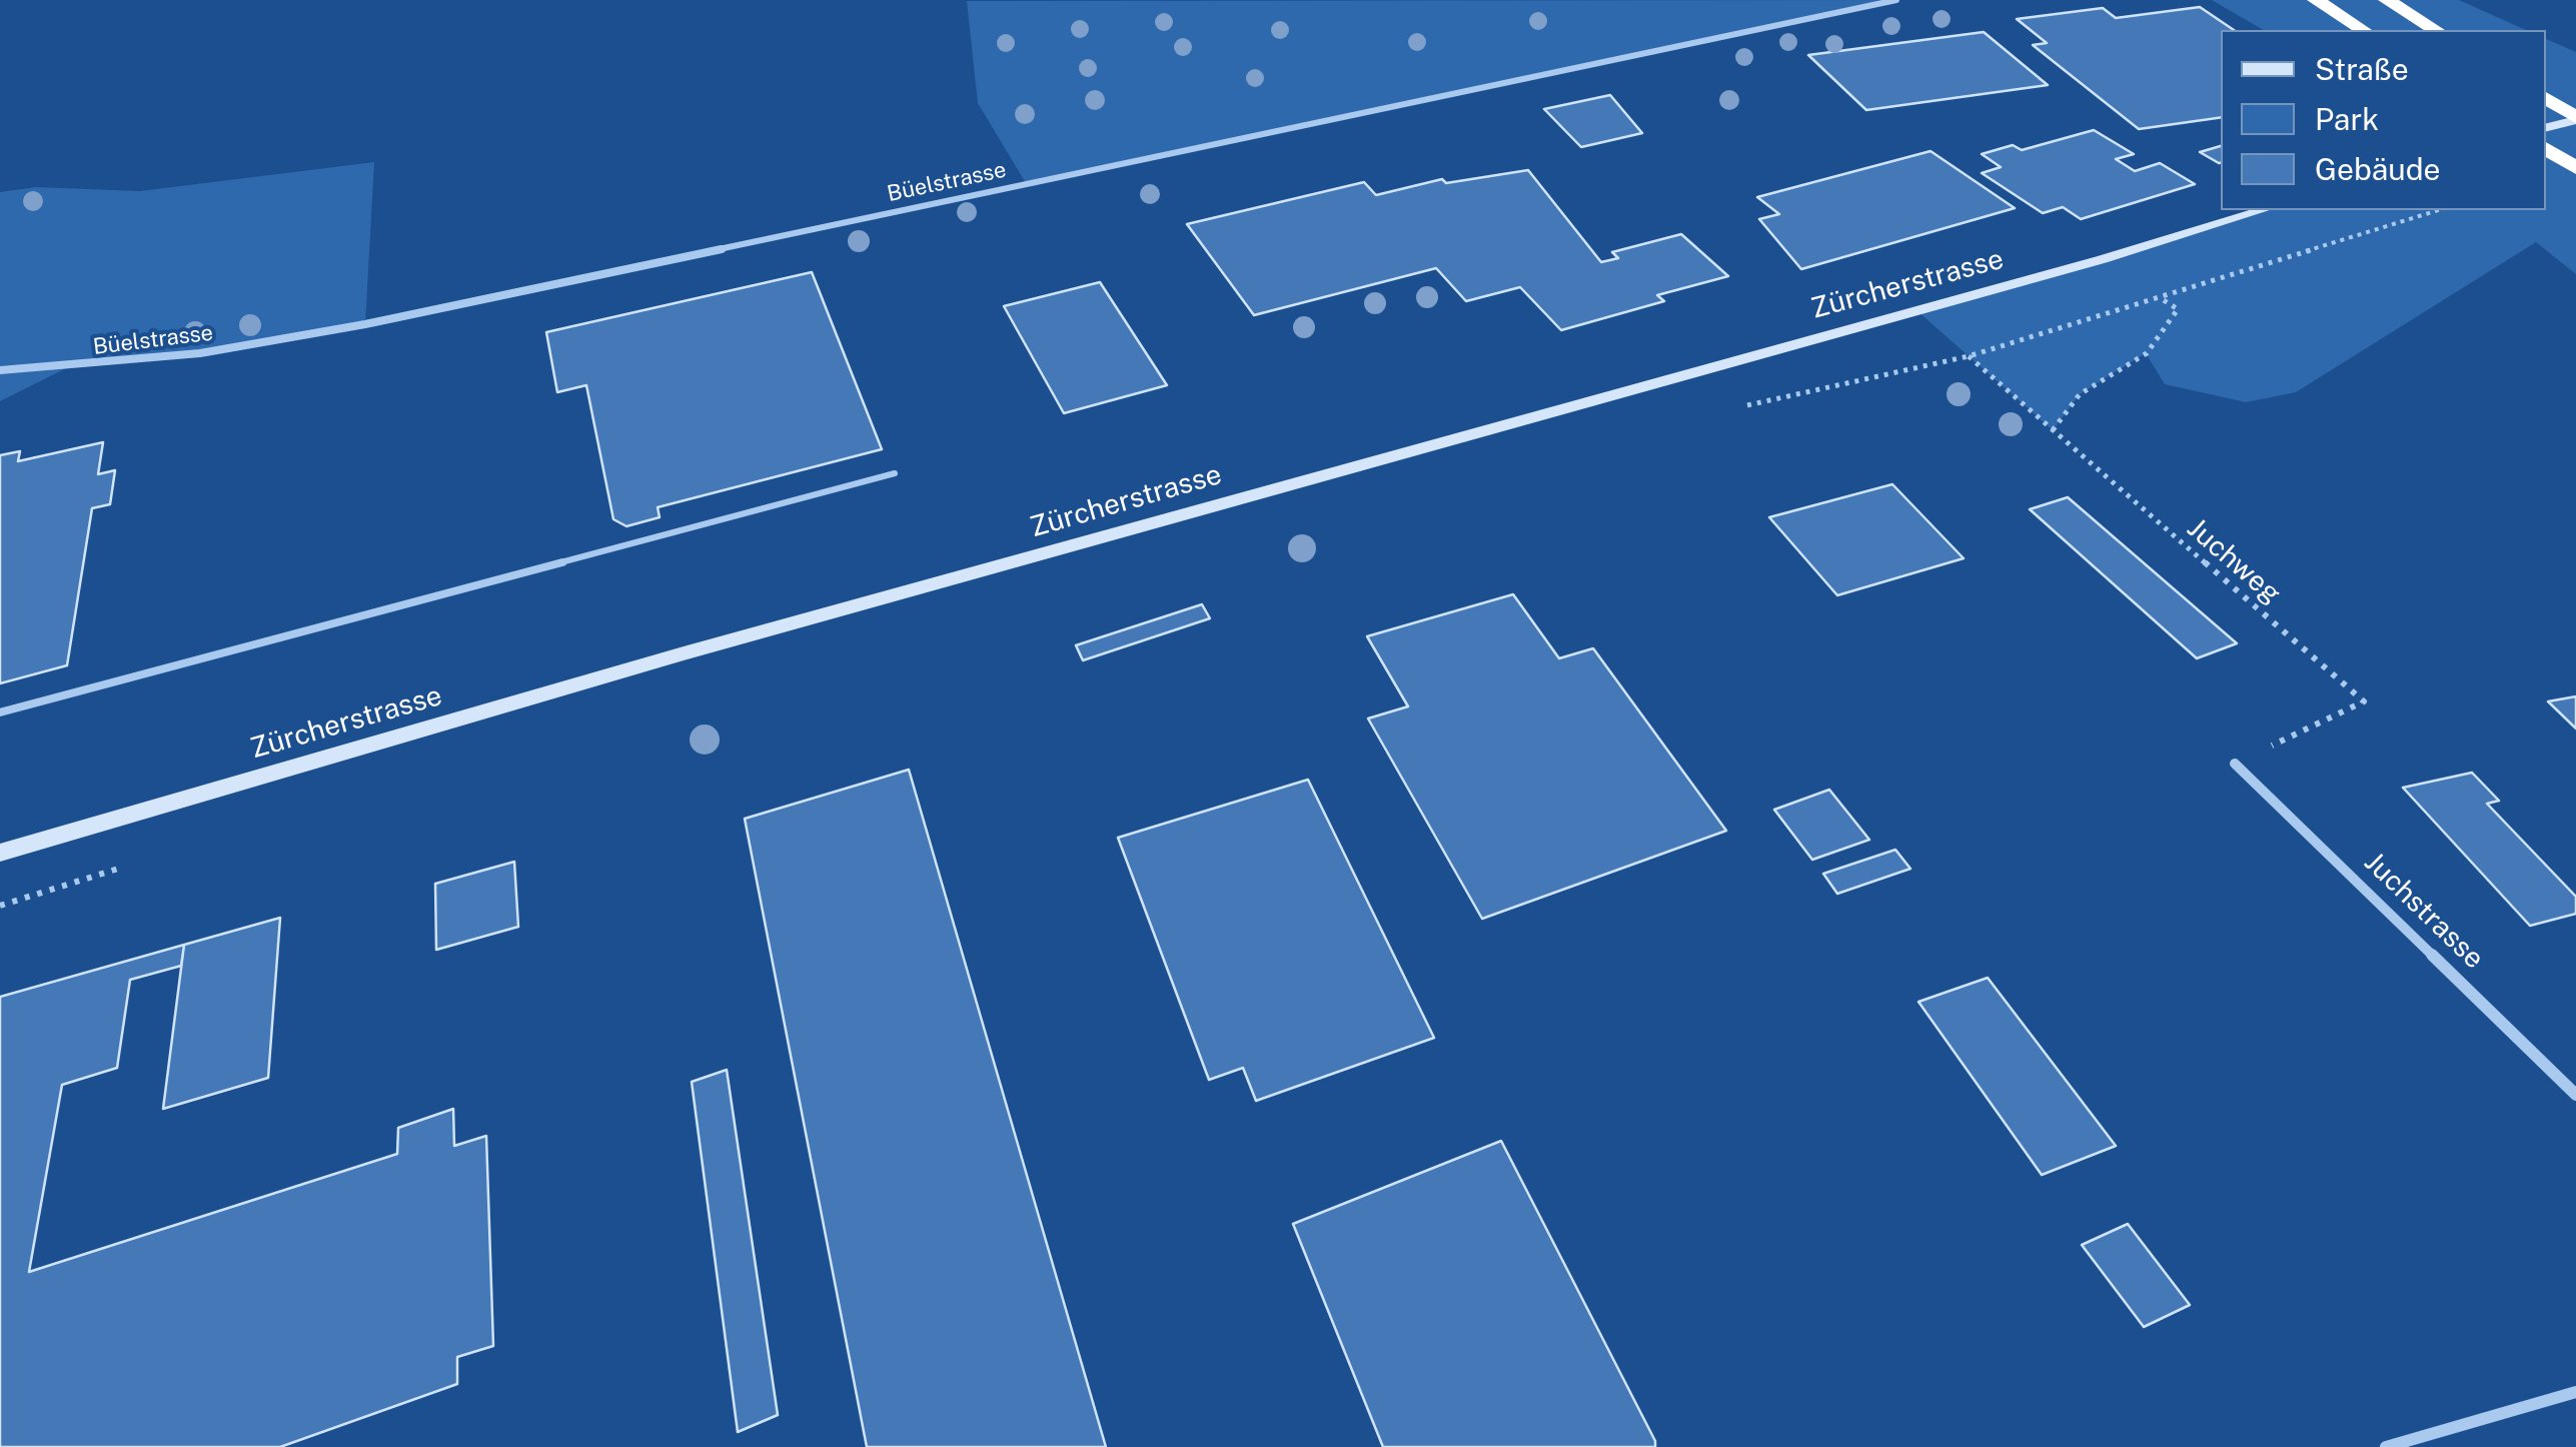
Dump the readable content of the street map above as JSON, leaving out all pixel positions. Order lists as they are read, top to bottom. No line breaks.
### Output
{"streets":{"main road":["Zürcherstrasse"],"street":["Büelstrasse","Juchstrasse"],"path":["Juchweg"]},"crossings":[["Juchweg","Juchstrasse"]],"legend":["Straße","Park","Gebäude"]}
